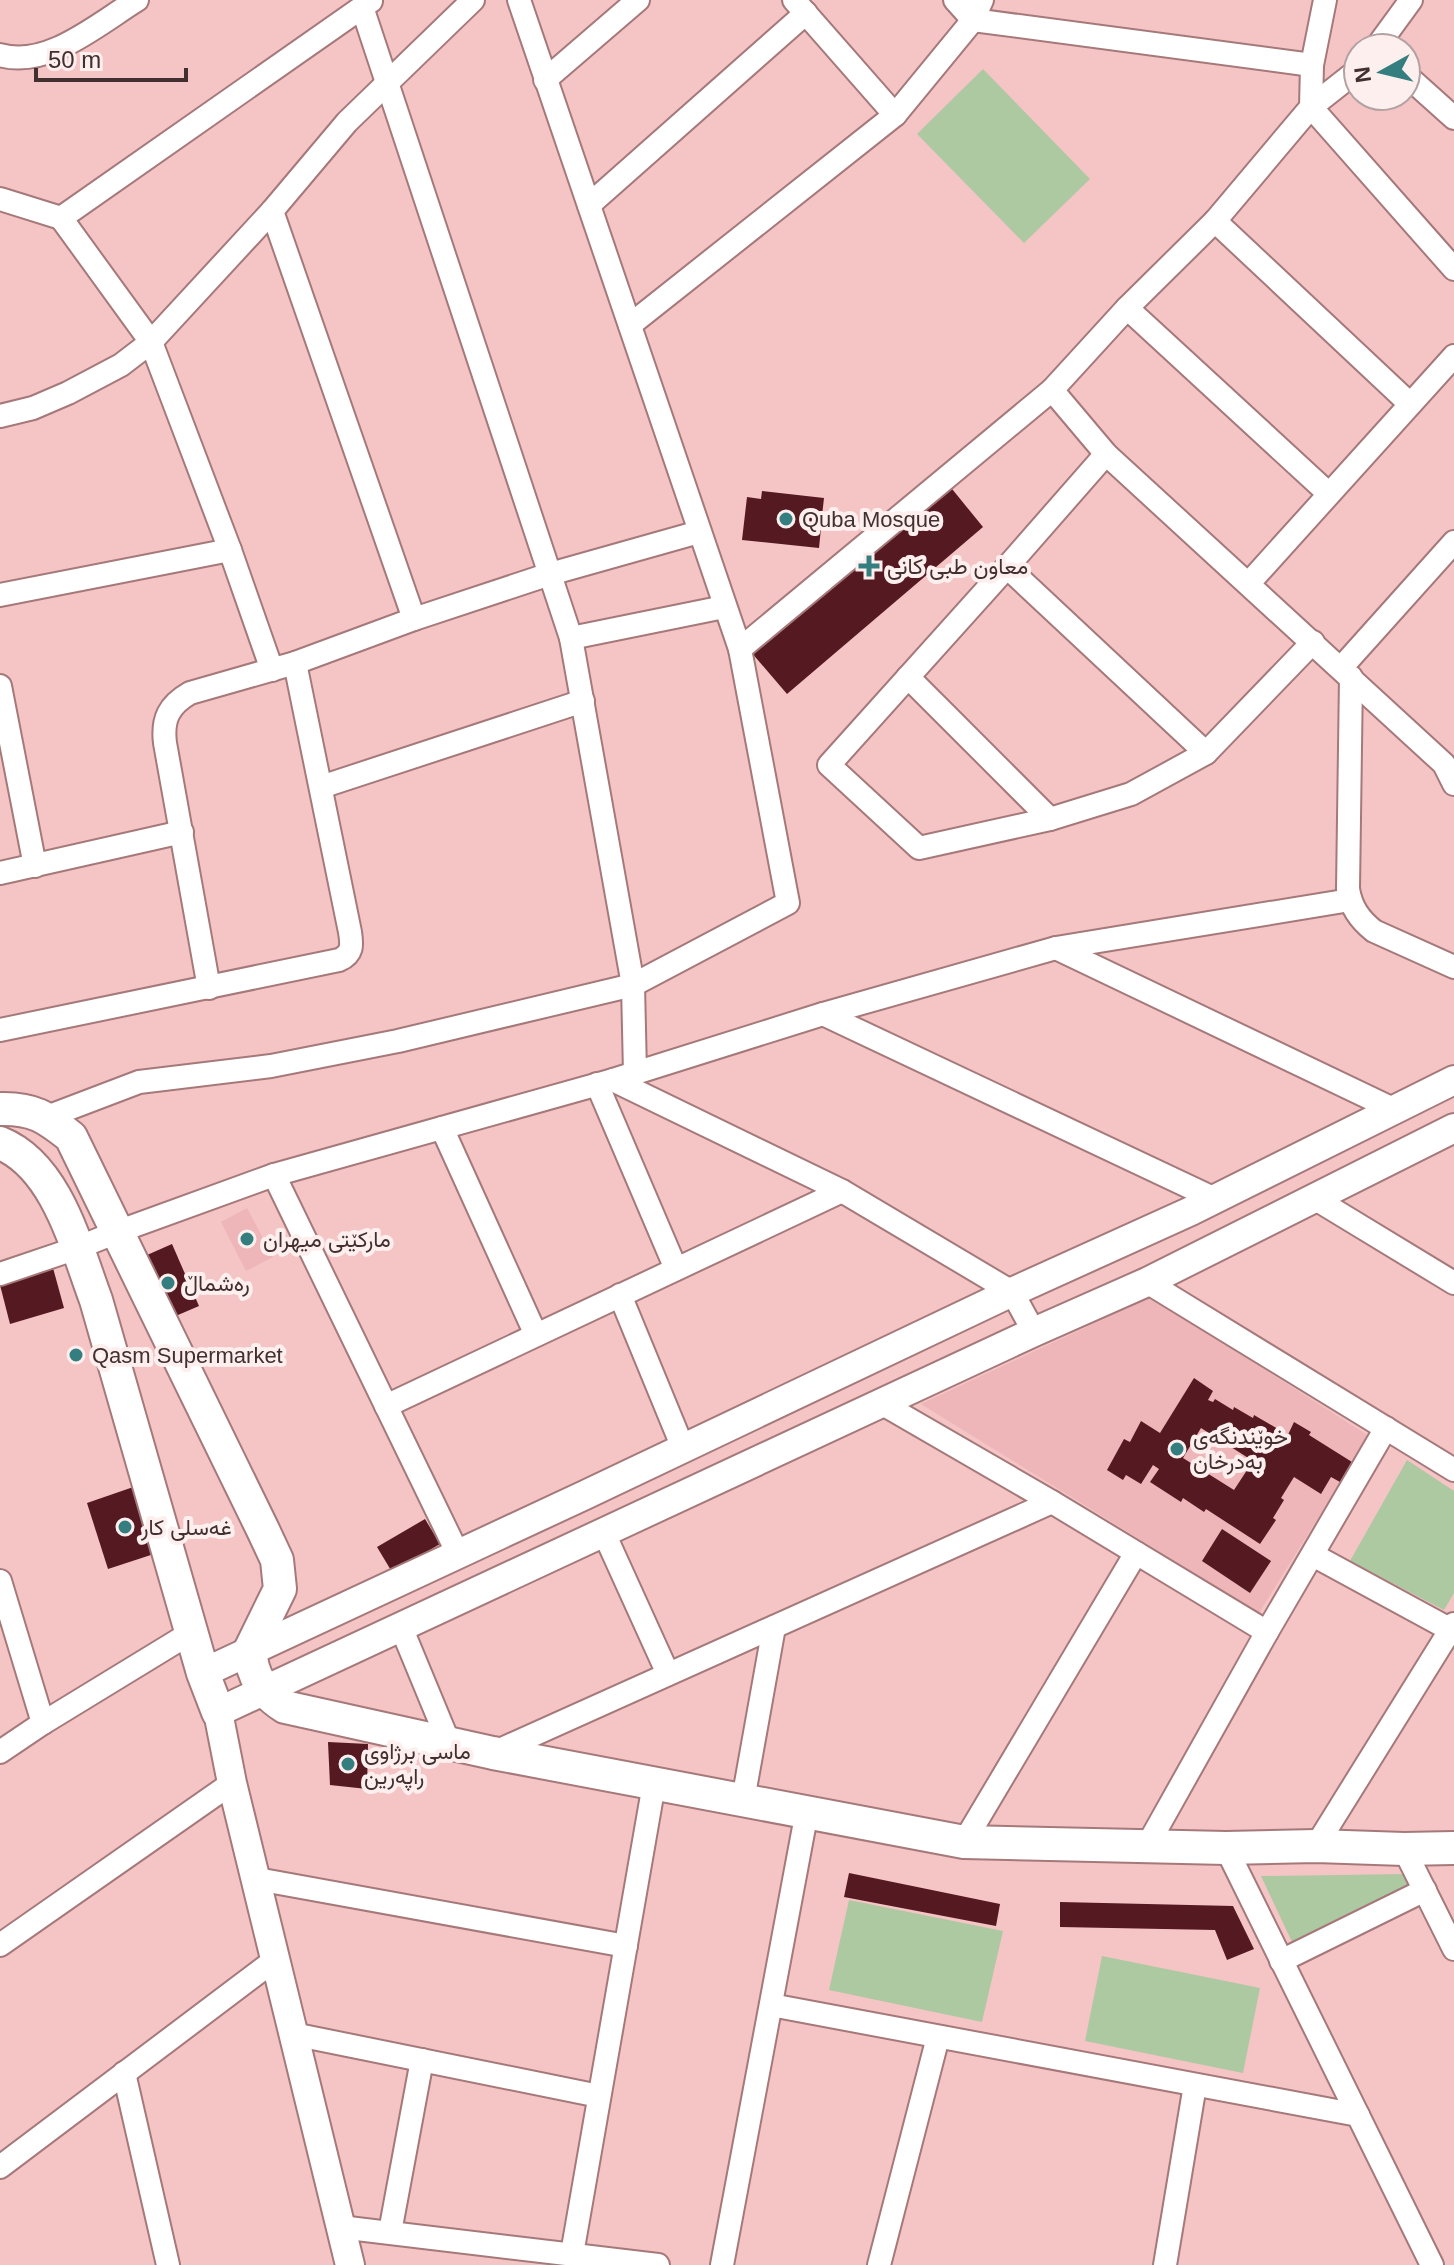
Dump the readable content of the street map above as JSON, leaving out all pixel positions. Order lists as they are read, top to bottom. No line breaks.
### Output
{"places":{"other":["Quba Mosque","مارکێتی میهران","رەشماڵ","Qasm Supermarket","خوێندنگەی بەدرخان","غەسلی کار","ماسی برژاوی راپەرین"],"health":["معاون طبی کانی"]},"scale_bar":"50 m","north":"left"}
